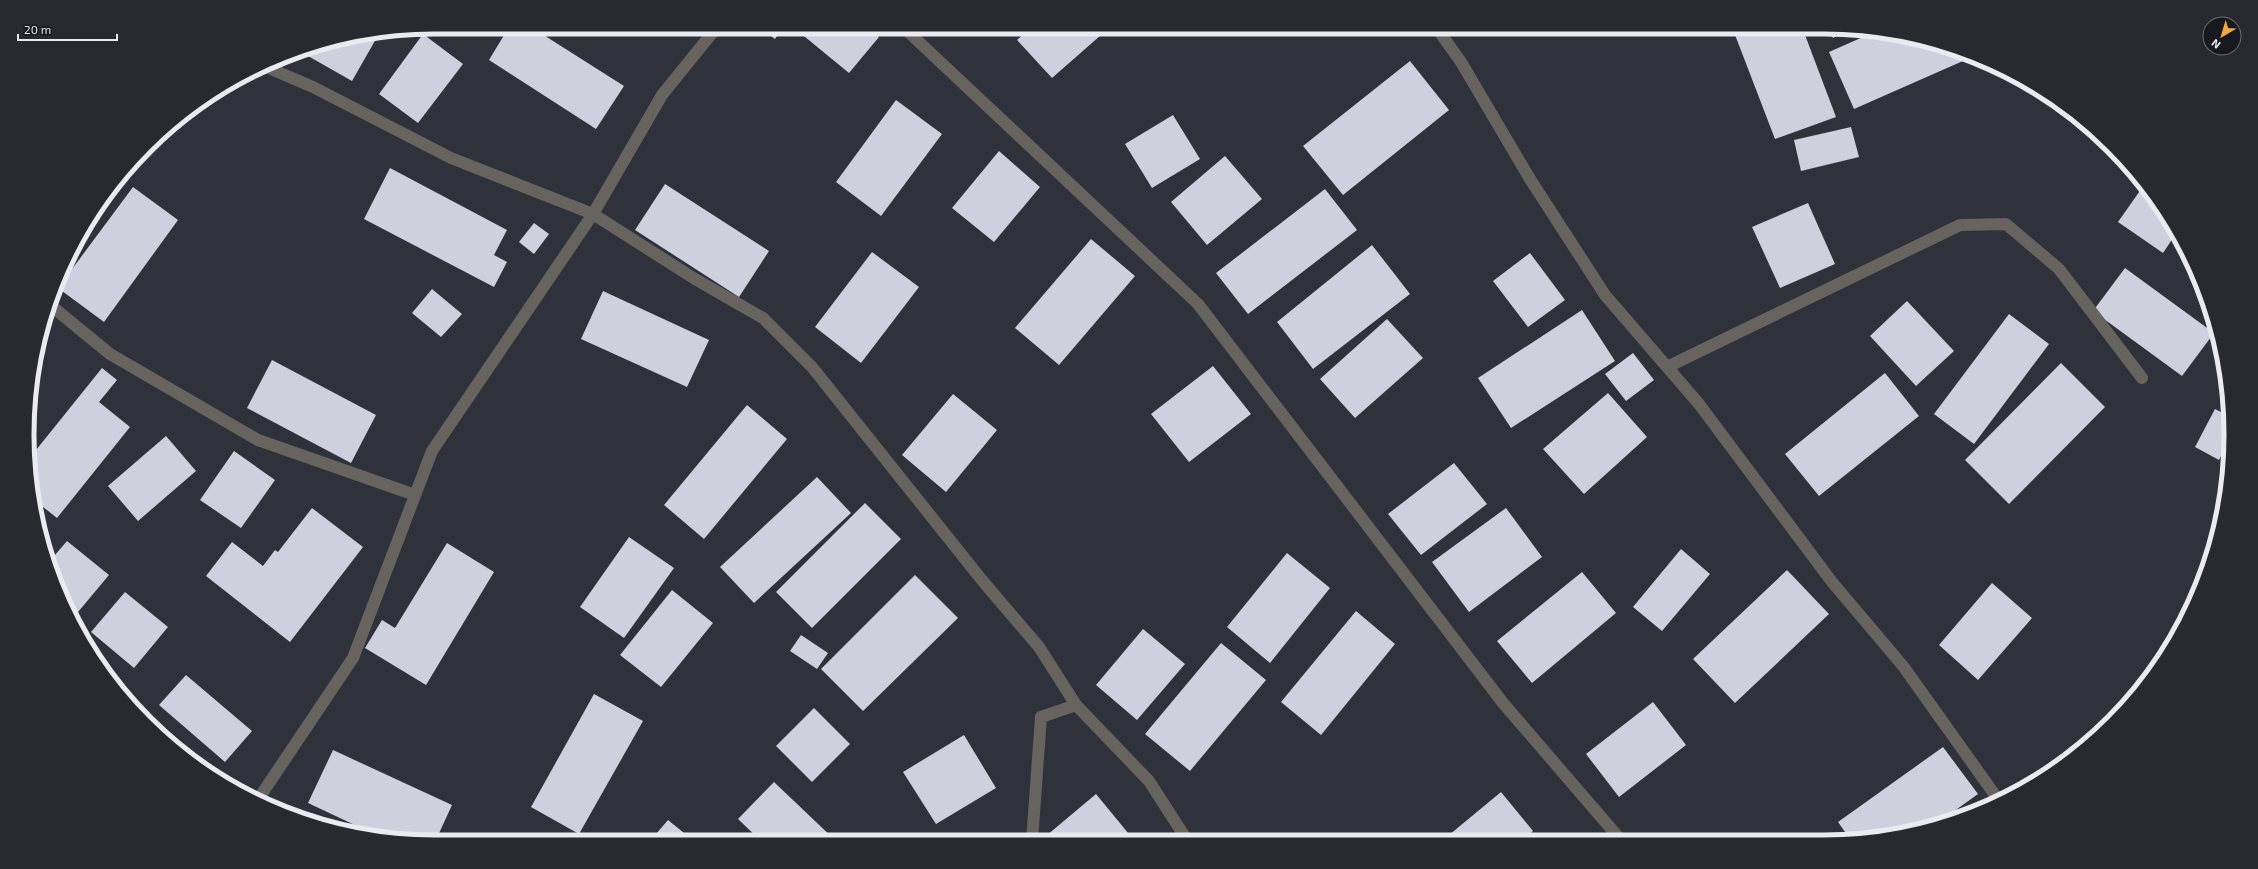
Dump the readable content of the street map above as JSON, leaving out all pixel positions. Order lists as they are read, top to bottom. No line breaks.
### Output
{"scale_bar":"20 m","north":"bottom left"}
